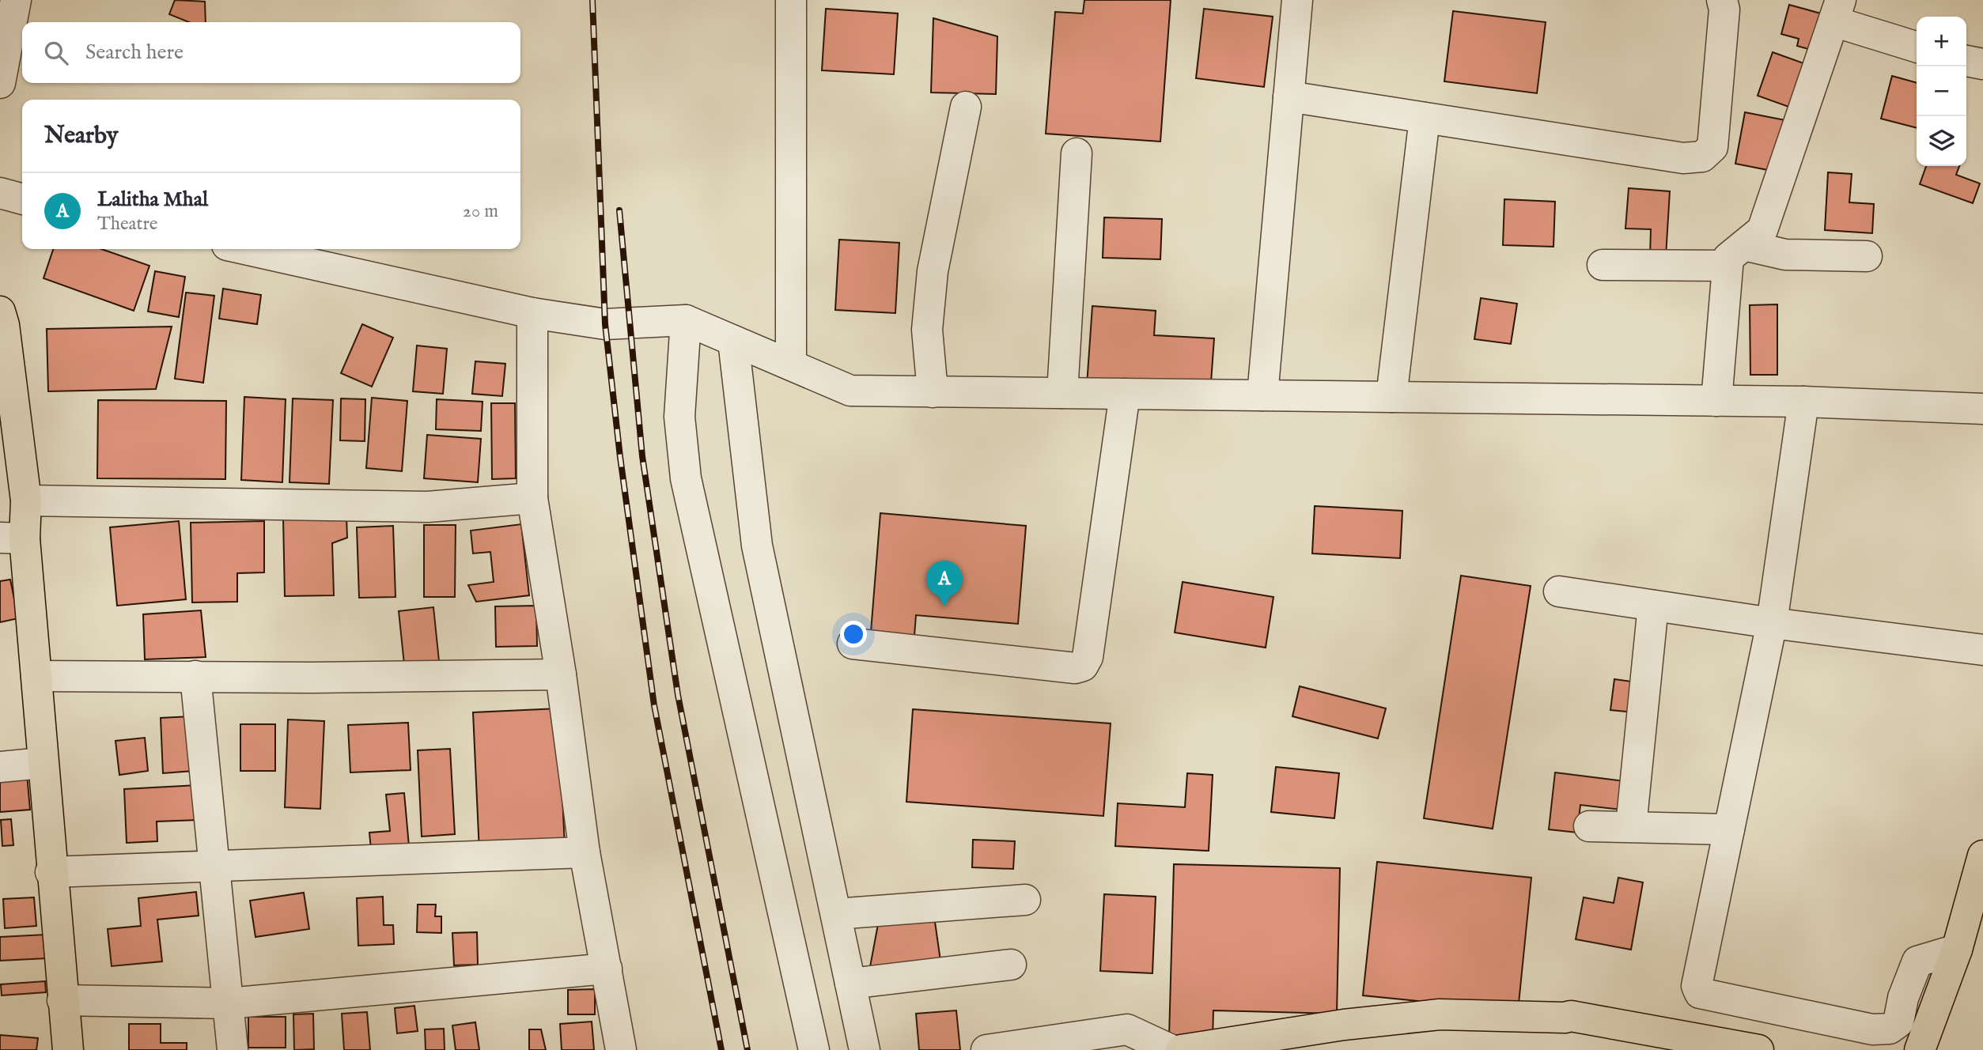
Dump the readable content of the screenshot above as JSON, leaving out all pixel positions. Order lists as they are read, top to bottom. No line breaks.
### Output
{"page":{"map_buttons":["+","−"],"search":"Search here","heading":"Nearby","list":[{"mark":"A","name":"Lalitha Mhal","note":"Theatre","value":"20 m"}],"pins":"A"}}
